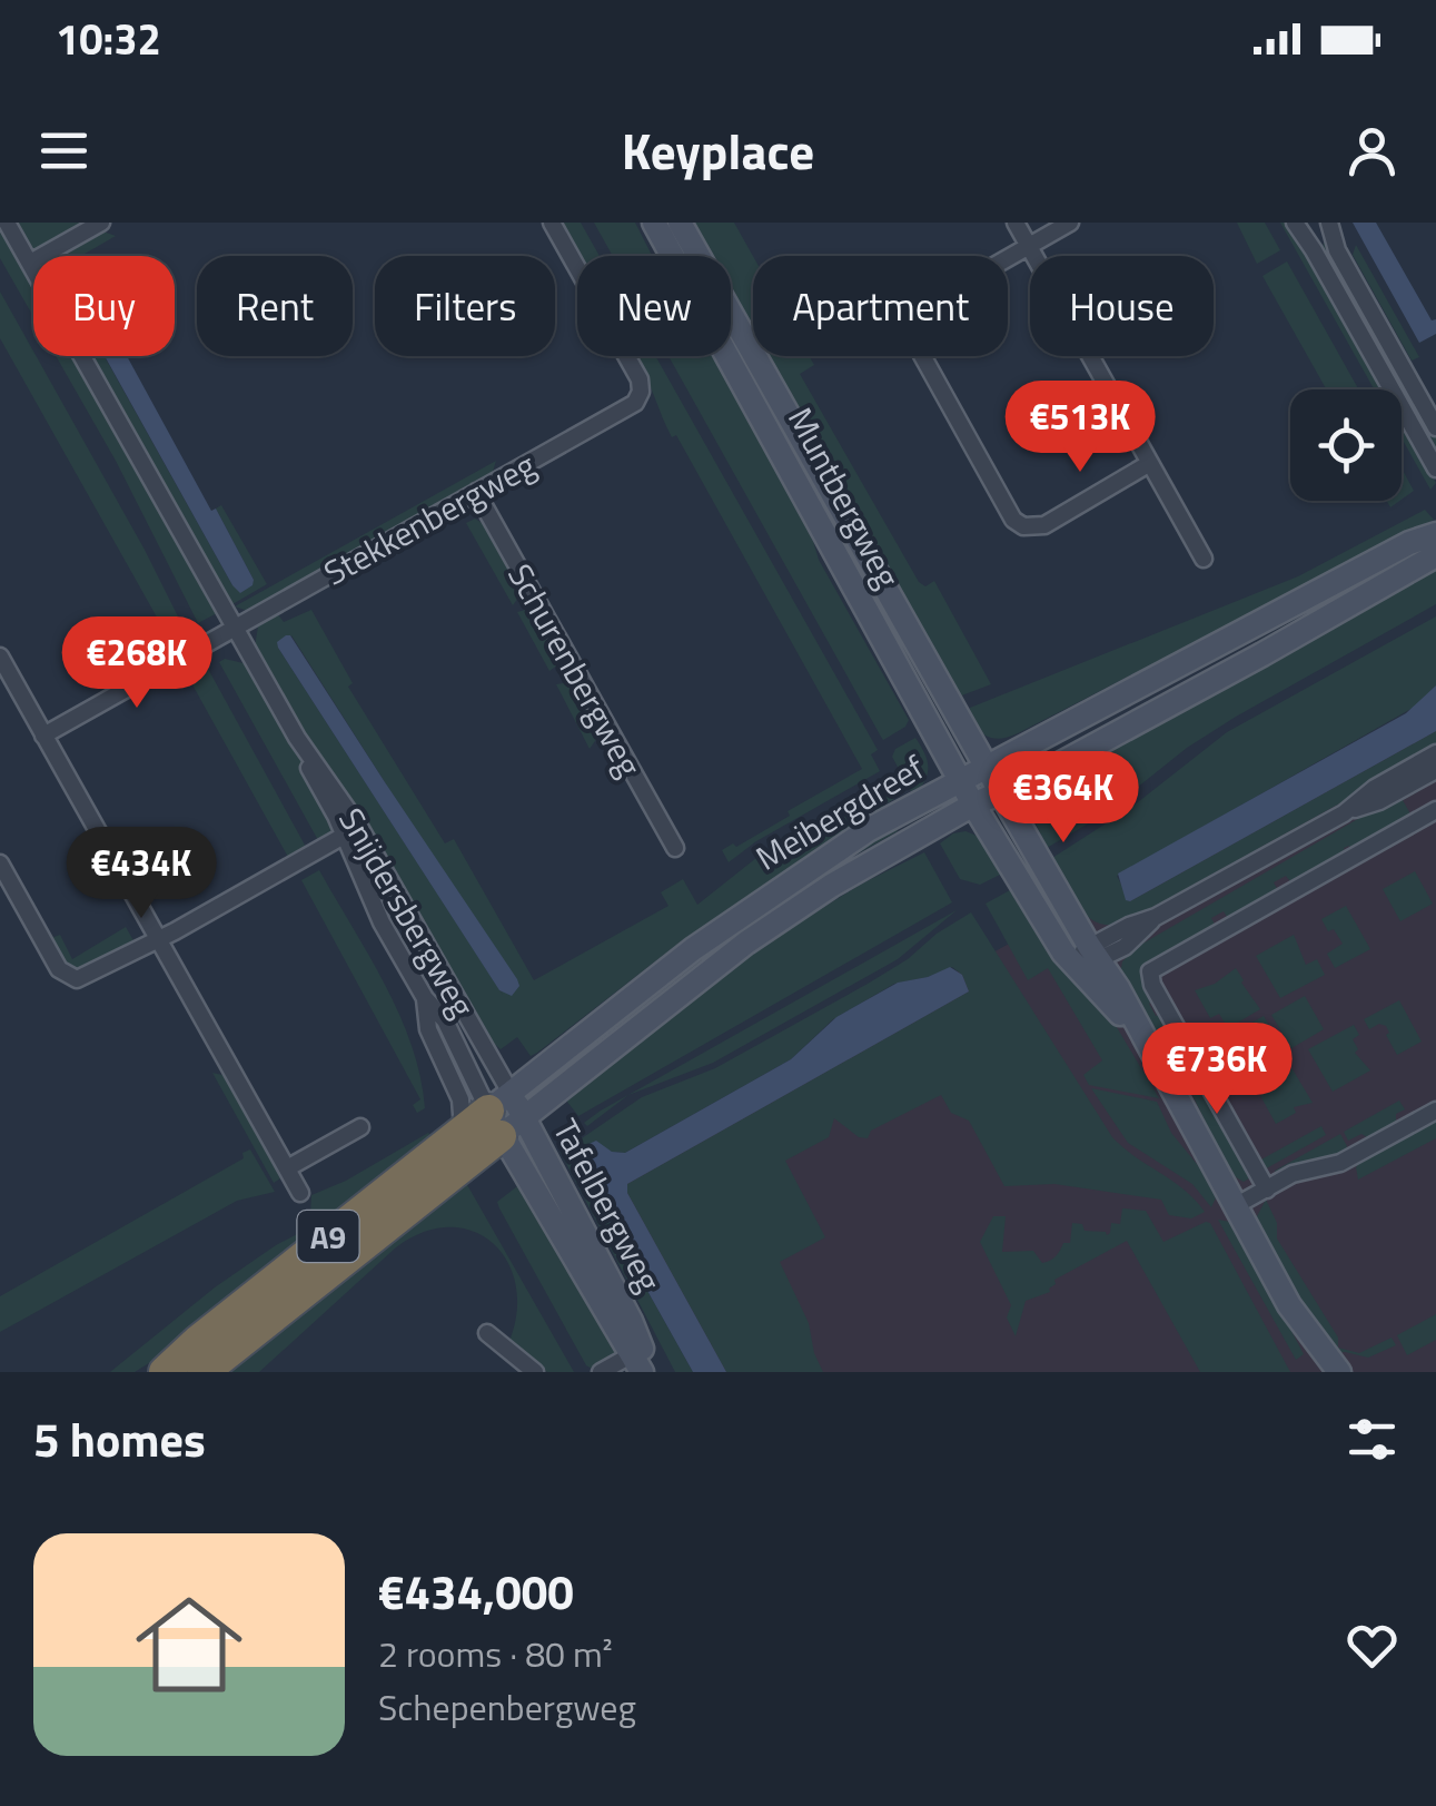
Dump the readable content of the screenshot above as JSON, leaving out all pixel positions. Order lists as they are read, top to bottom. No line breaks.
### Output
{"streets":{"highway":["A9"],"main road":["Muntbergweg","Meibergdreef","Tafelbergweg"],"street":["Stekkenbergweg","Schurenbergweg","Snijdersbergweg"]},"crossings":[["Muntbergweg","Meibergdreef"],["Stekkenbergweg","Schurenbergweg"],["Stekkenbergweg","Snijdersbergweg"],["Meibergdreef","Snijdersbergweg"],["Meibergdreef","Tafelbergweg"],["Meibergdreef","A9"],["Snijdersbergweg","Tafelbergweg"],["Snijdersbergweg","A9"],["Tafelbergweg","A9"]],"page":{"status":"10:32","header":"Keyplace","chip":["Buy","Rent","Filters","New","Apartment","House"],"price":["€513K","€268K","€364K","€434K","€736K"],"heading":"5 homes","list":[{"name":"€434,000","note":"2 rooms · 80 m² · Schepenbergweg"}]}}
